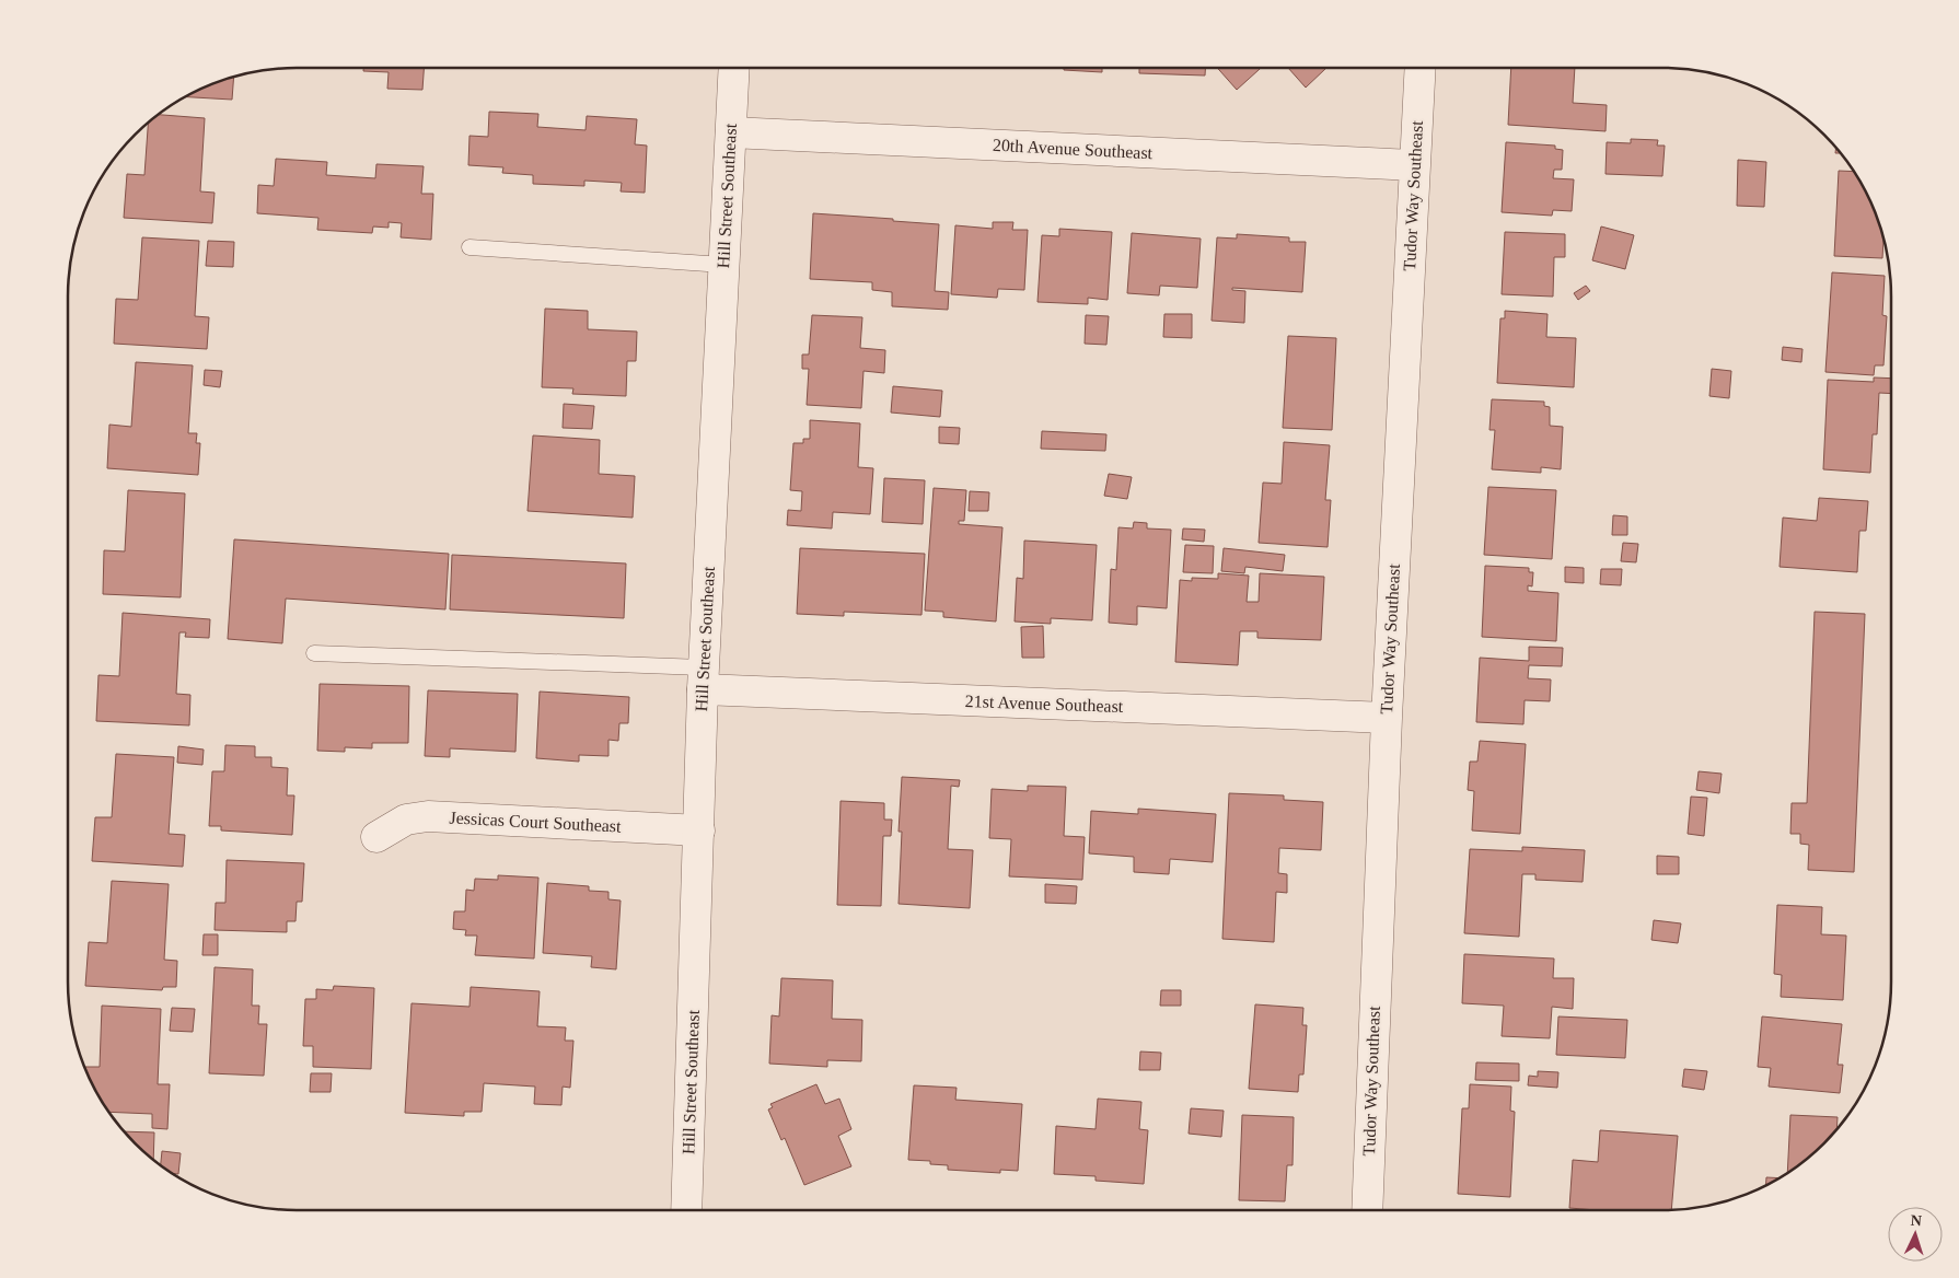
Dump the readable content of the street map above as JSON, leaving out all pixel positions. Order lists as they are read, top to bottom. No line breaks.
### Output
{"streets":{"street":["20th Avenue Southeast","Hill Street Southeast","Tudor Way Southeast","21st Avenue Southeast","Jessicas Court Southeast"]},"crossings":[["20th Avenue Southeast","Hill Street Southeast"],["20th Avenue Southeast","Tudor Way Southeast"],["Hill Street Southeast","21st Avenue Southeast"],["Hill Street Southeast","Jessicas Court Southeast"],["Tudor Way Southeast","21st Avenue Southeast"]],"north":"top"}
